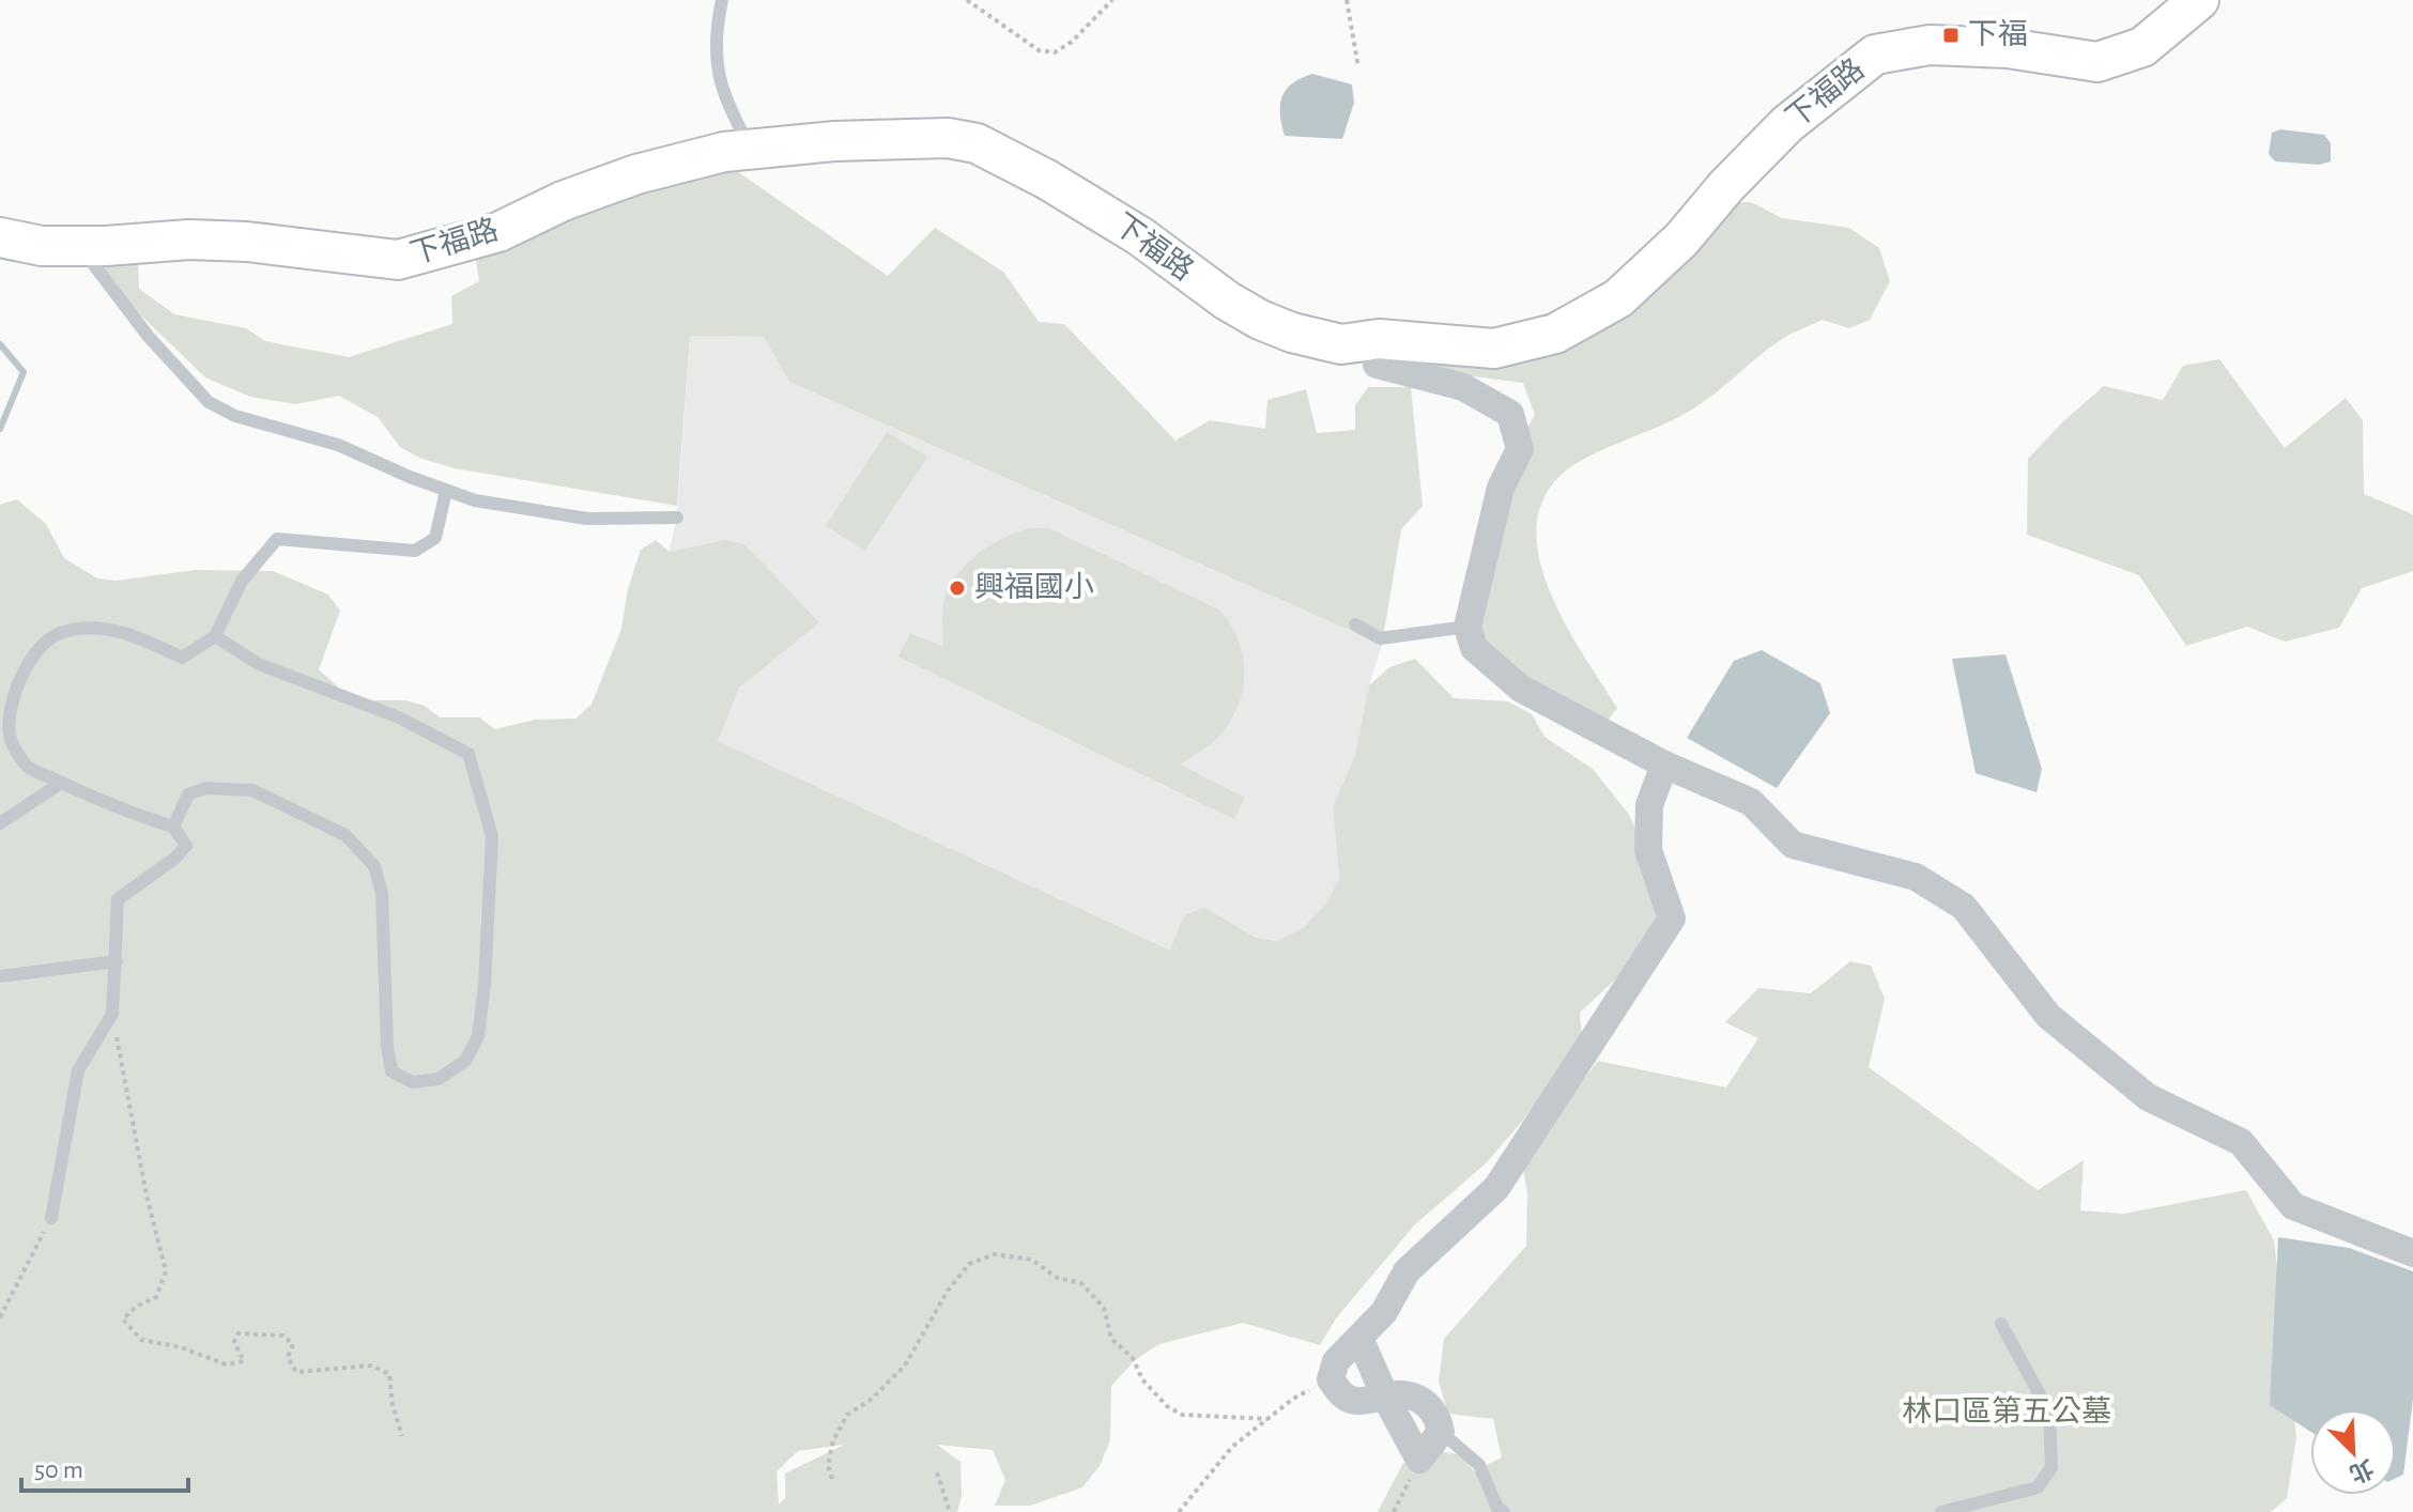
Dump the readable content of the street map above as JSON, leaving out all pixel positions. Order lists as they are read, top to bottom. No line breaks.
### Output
{"streets":{"main road":["下福路"]},"parks":["林口區第五公墓"],"places":{"transit":["下福"],"other":["興福國小"]},"scale_bar":"50 m","north":"bottom right"}
